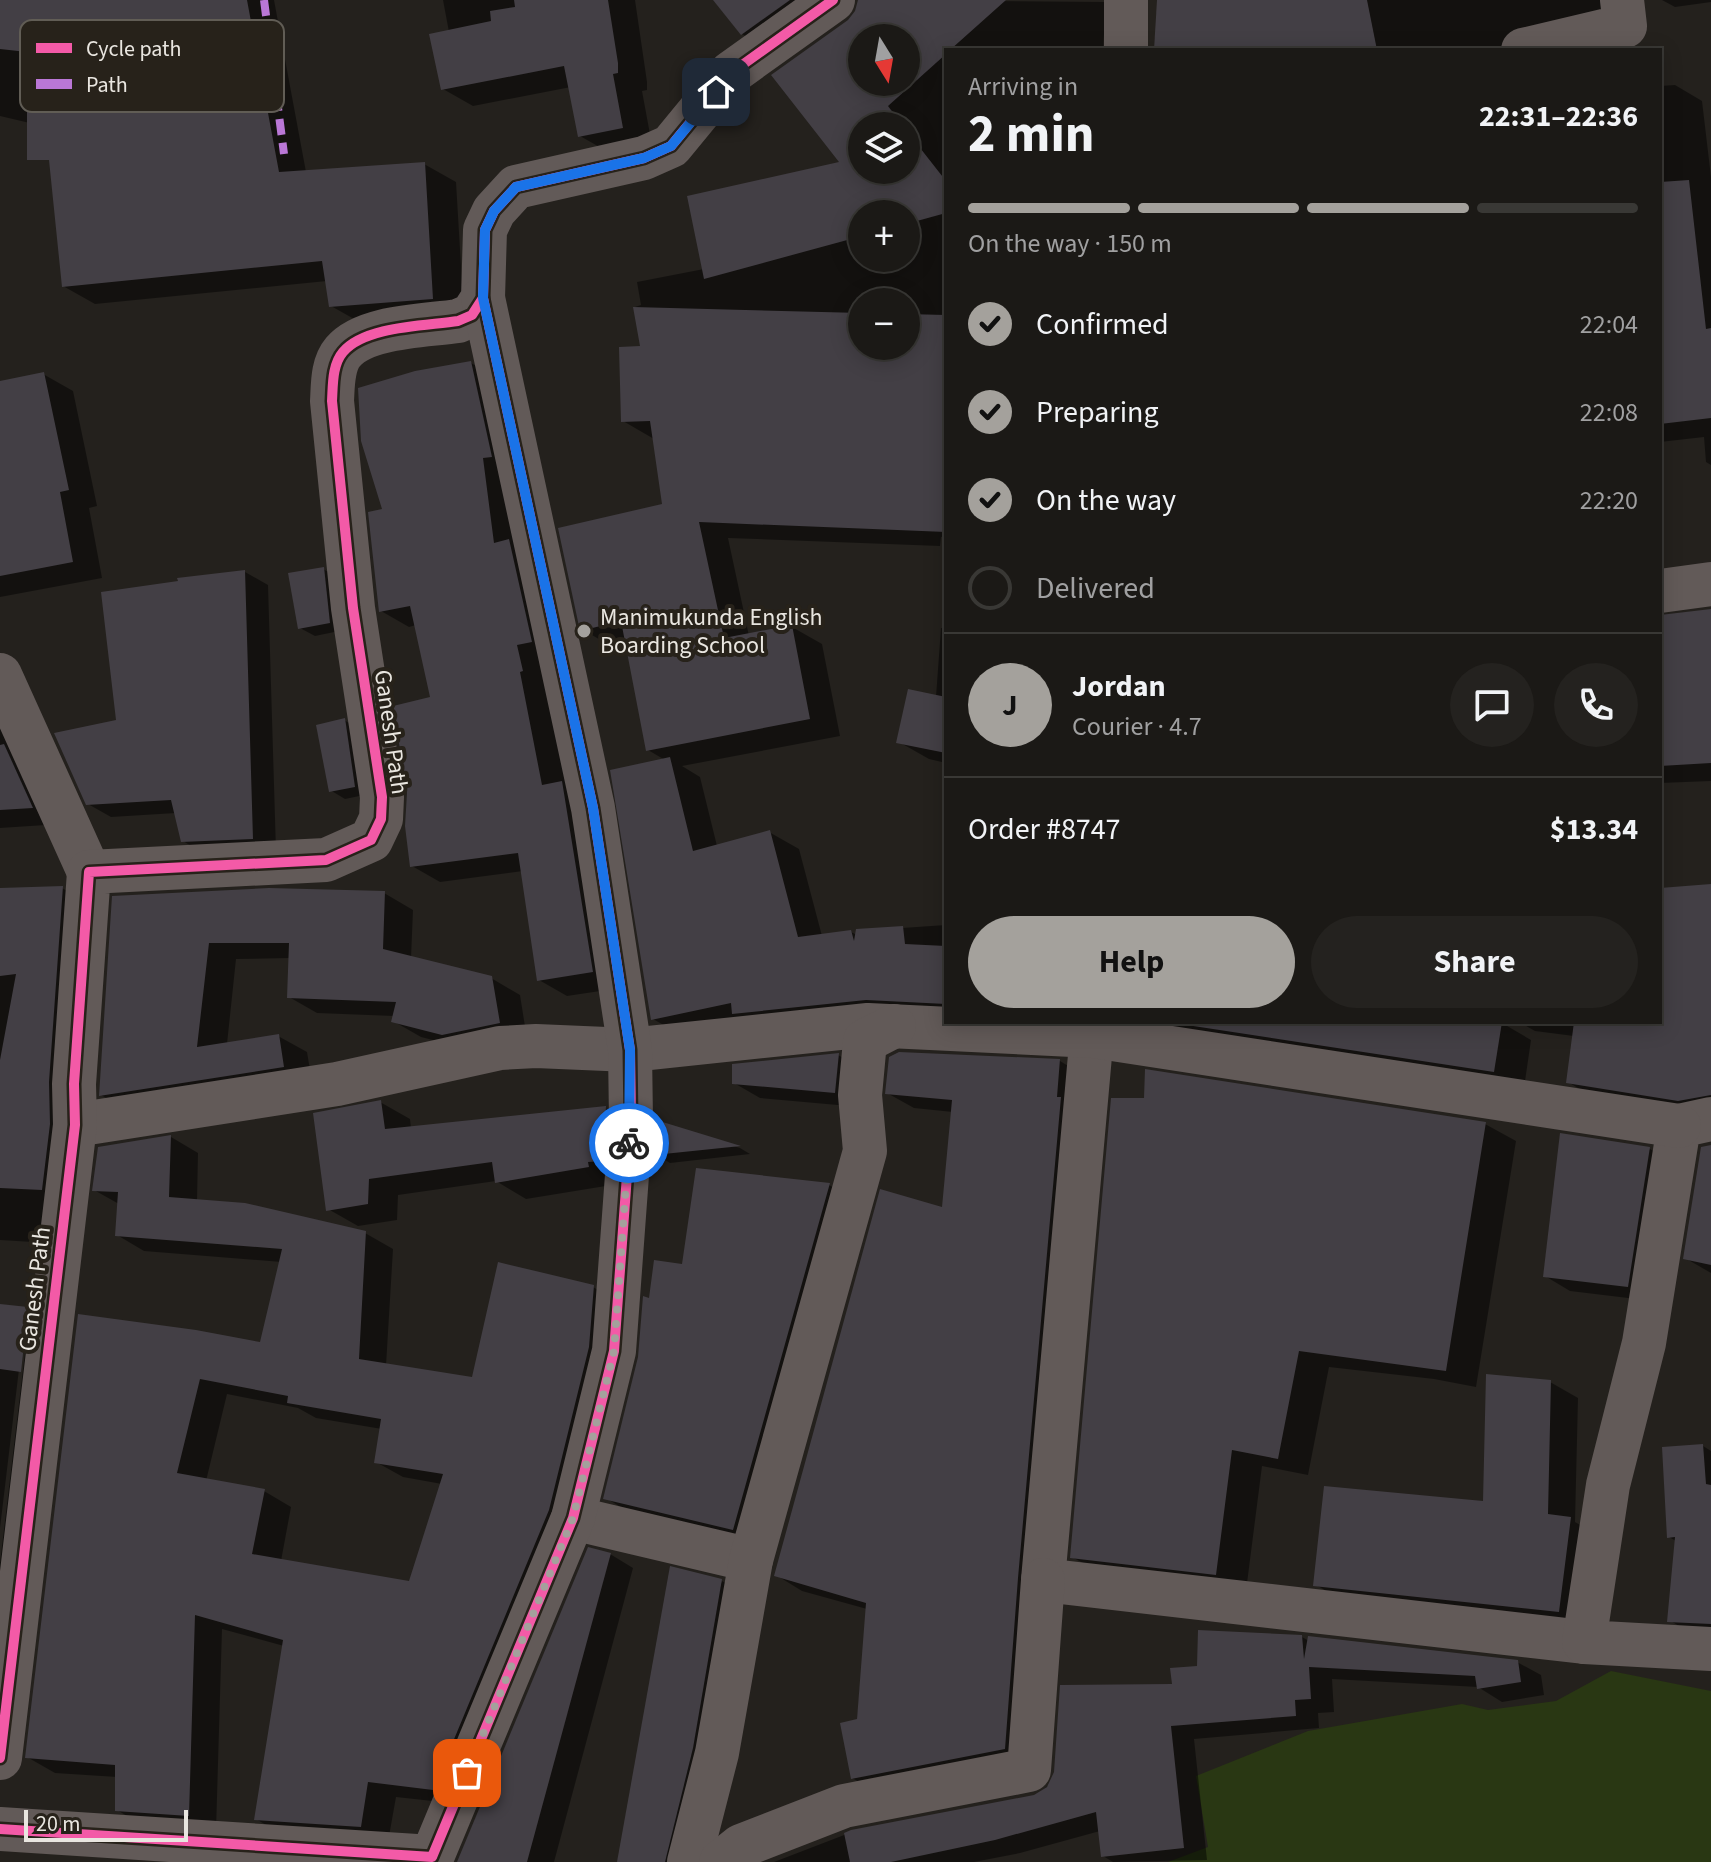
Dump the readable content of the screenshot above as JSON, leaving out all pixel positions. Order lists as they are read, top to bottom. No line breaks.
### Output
{"streets":{"street":["Ganesh Path"]},"places":["Manimukunda English Boarding School"],"legend":["Cycle path","Path"],"scale_bar":"20 m","north":"bottom","page":{"map_buttons":["+","−"],"heading":["2 min","Arriving in","22:31–22:36"],"panel":["Jordan","Courier · 4.7","Order #8747","$13.34"],"bar":"On the way · 150 m","list":[["Confirmed","22:04"],["Preparing","22:08"],["On the way","22:20"],"Delivered"],"round":"J","buttons":["Help","Share"],"scale":"20 m"}}
